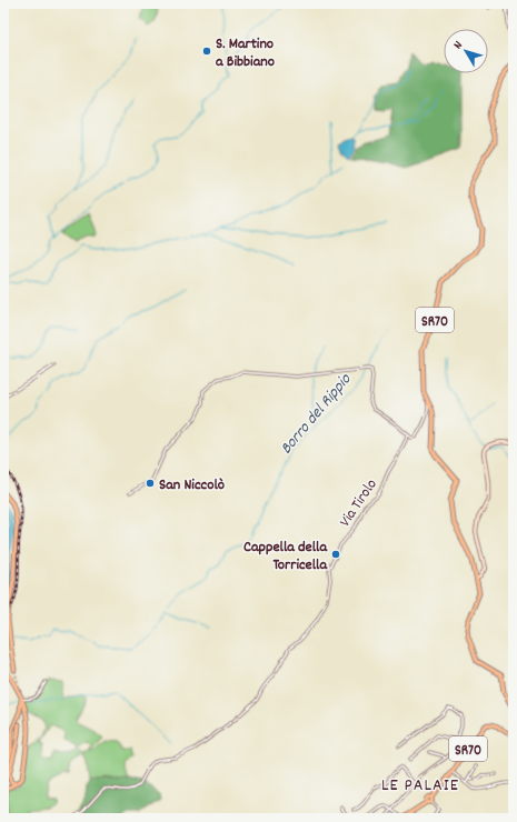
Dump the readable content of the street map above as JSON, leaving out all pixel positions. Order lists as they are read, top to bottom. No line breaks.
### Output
{"streets":{"main road":["SR70"],"street":["Via Tirolo"]},"districts":["LE PALAIE"],"water":["Borro del Rippio"],"places":["S. Martino a Bibbiano","San Niccolò","Cappella della Torricella"],"north":"top left"}
